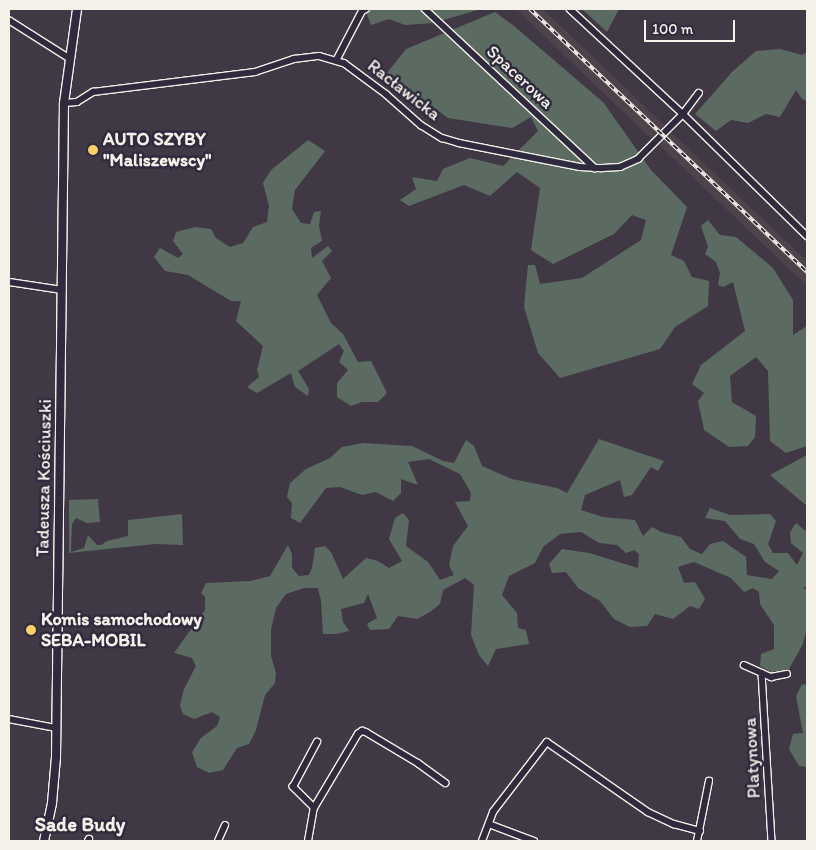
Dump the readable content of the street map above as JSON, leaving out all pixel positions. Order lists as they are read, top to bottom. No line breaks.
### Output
{"streets":{"main road":["Tadeusza Kościuszki"],"street":["Spacerowa","Racławicka","Platynowa"]},"crossings":[["Spacerowa","Racławicka"],["Racławicka","Tadeusza Kościuszki"]],"districts":["Sade Budy"],"places":["AUTO SZYBY \"Maliszewscy\"","Komis samochodowy SEBA-MOBIL"],"scale_bar":"100 m"}
